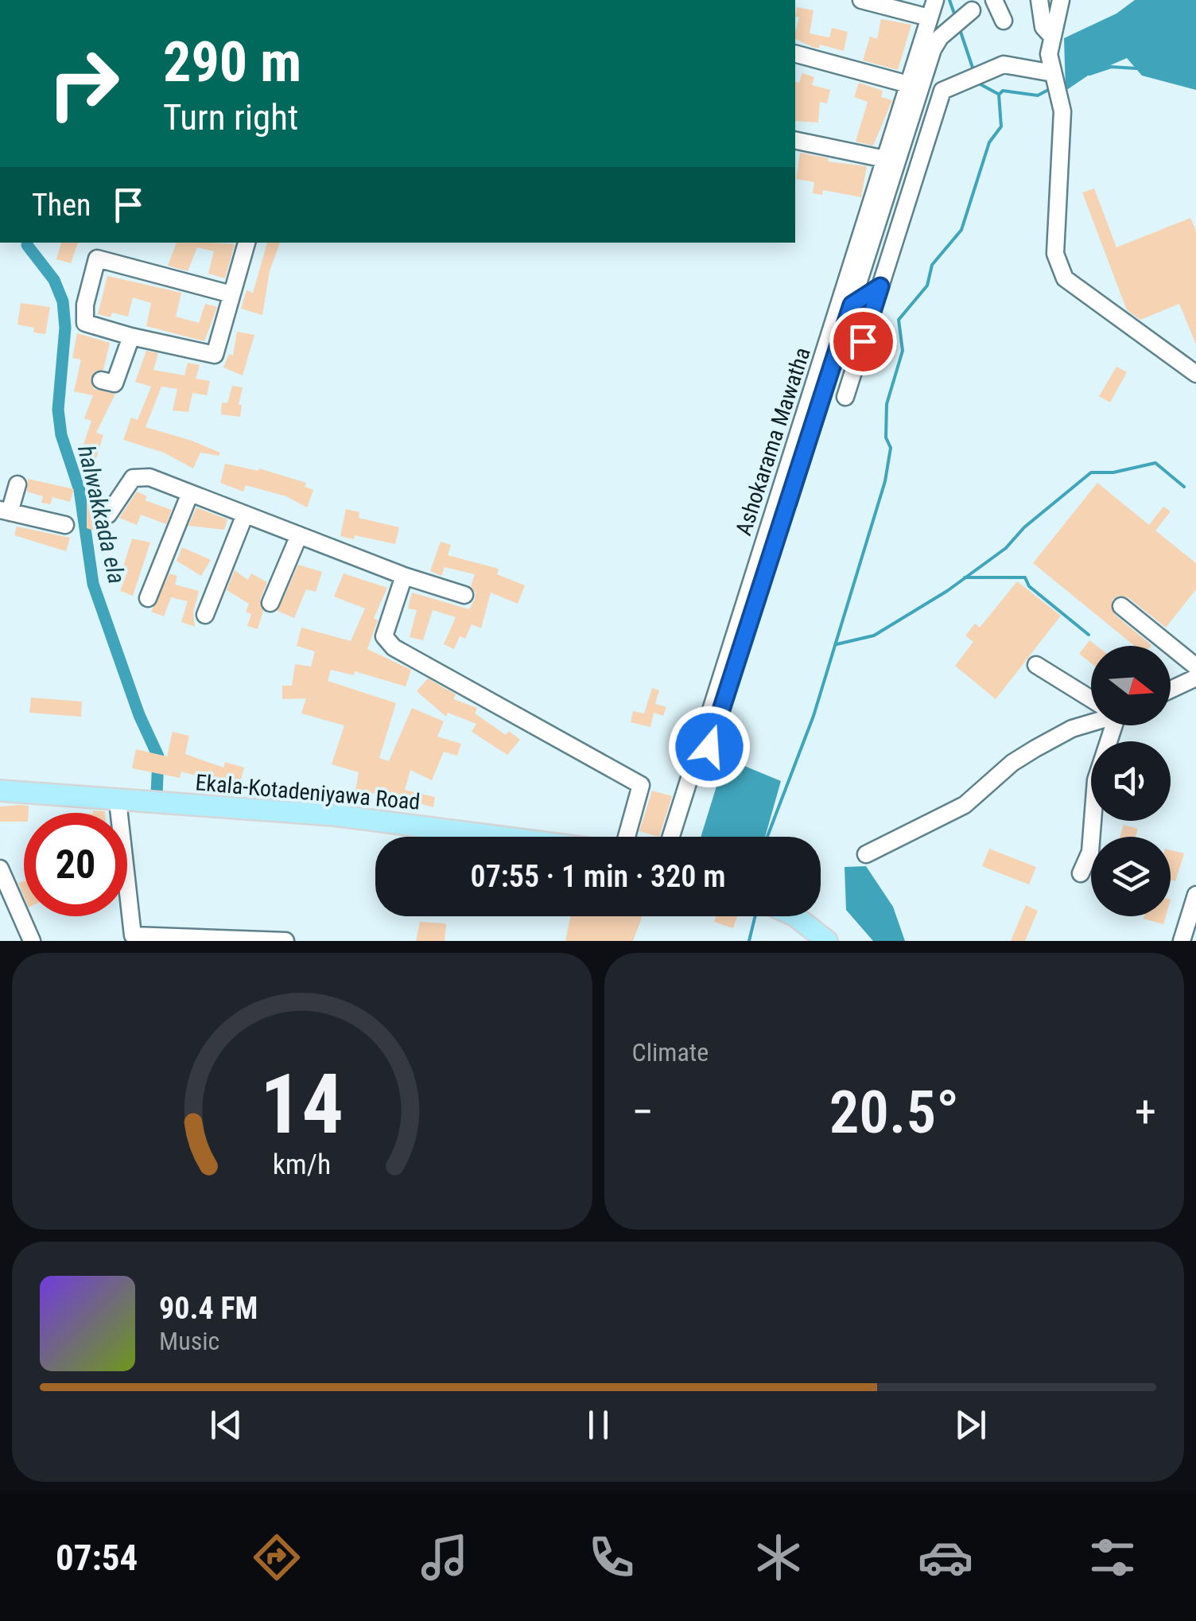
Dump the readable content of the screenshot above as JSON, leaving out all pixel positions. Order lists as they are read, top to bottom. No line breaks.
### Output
{"streets":{"main road":["Ekala-Kotadeniyawa Road"],"street":["Ashokarama Mawatha"]},"water":["halwakkada ela"],"north":"right","page":{"turn":["290 m","Turn right"],"then":"Then","limit":"20","trip":"07:55 · 1 min · 320 m","tile":"Climate","heat":["−","20.5°","+"],"song":["90.4 FM","Music"],"tabs":"07:54","gauge":["14","km/h"]}}
